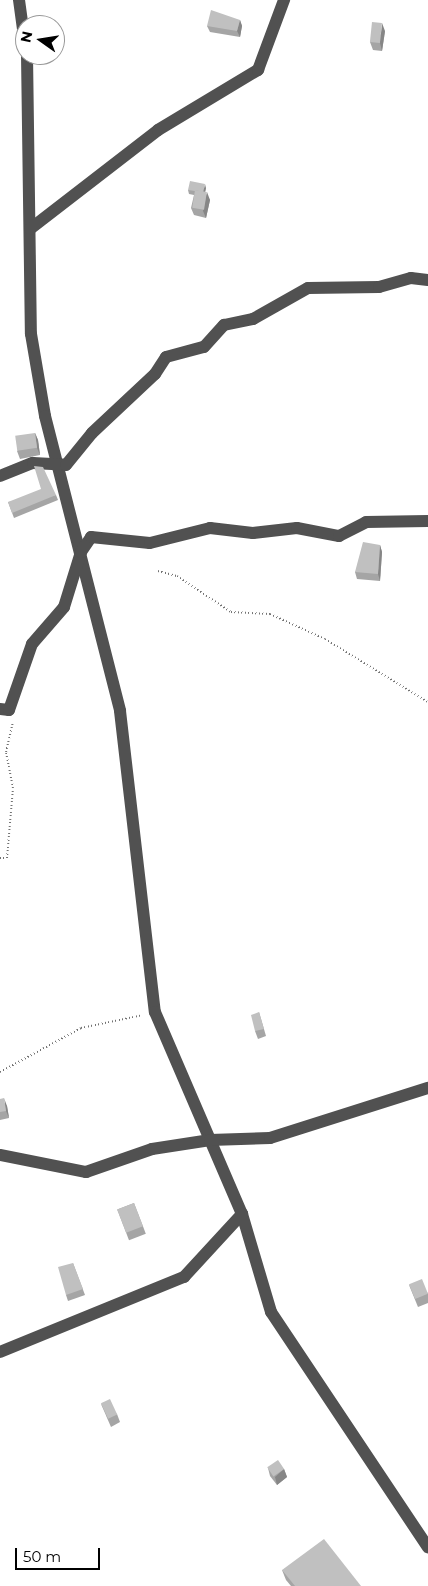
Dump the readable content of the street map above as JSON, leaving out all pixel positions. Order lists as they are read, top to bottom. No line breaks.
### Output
{"scale_bar":"50 m","north":"left"}
